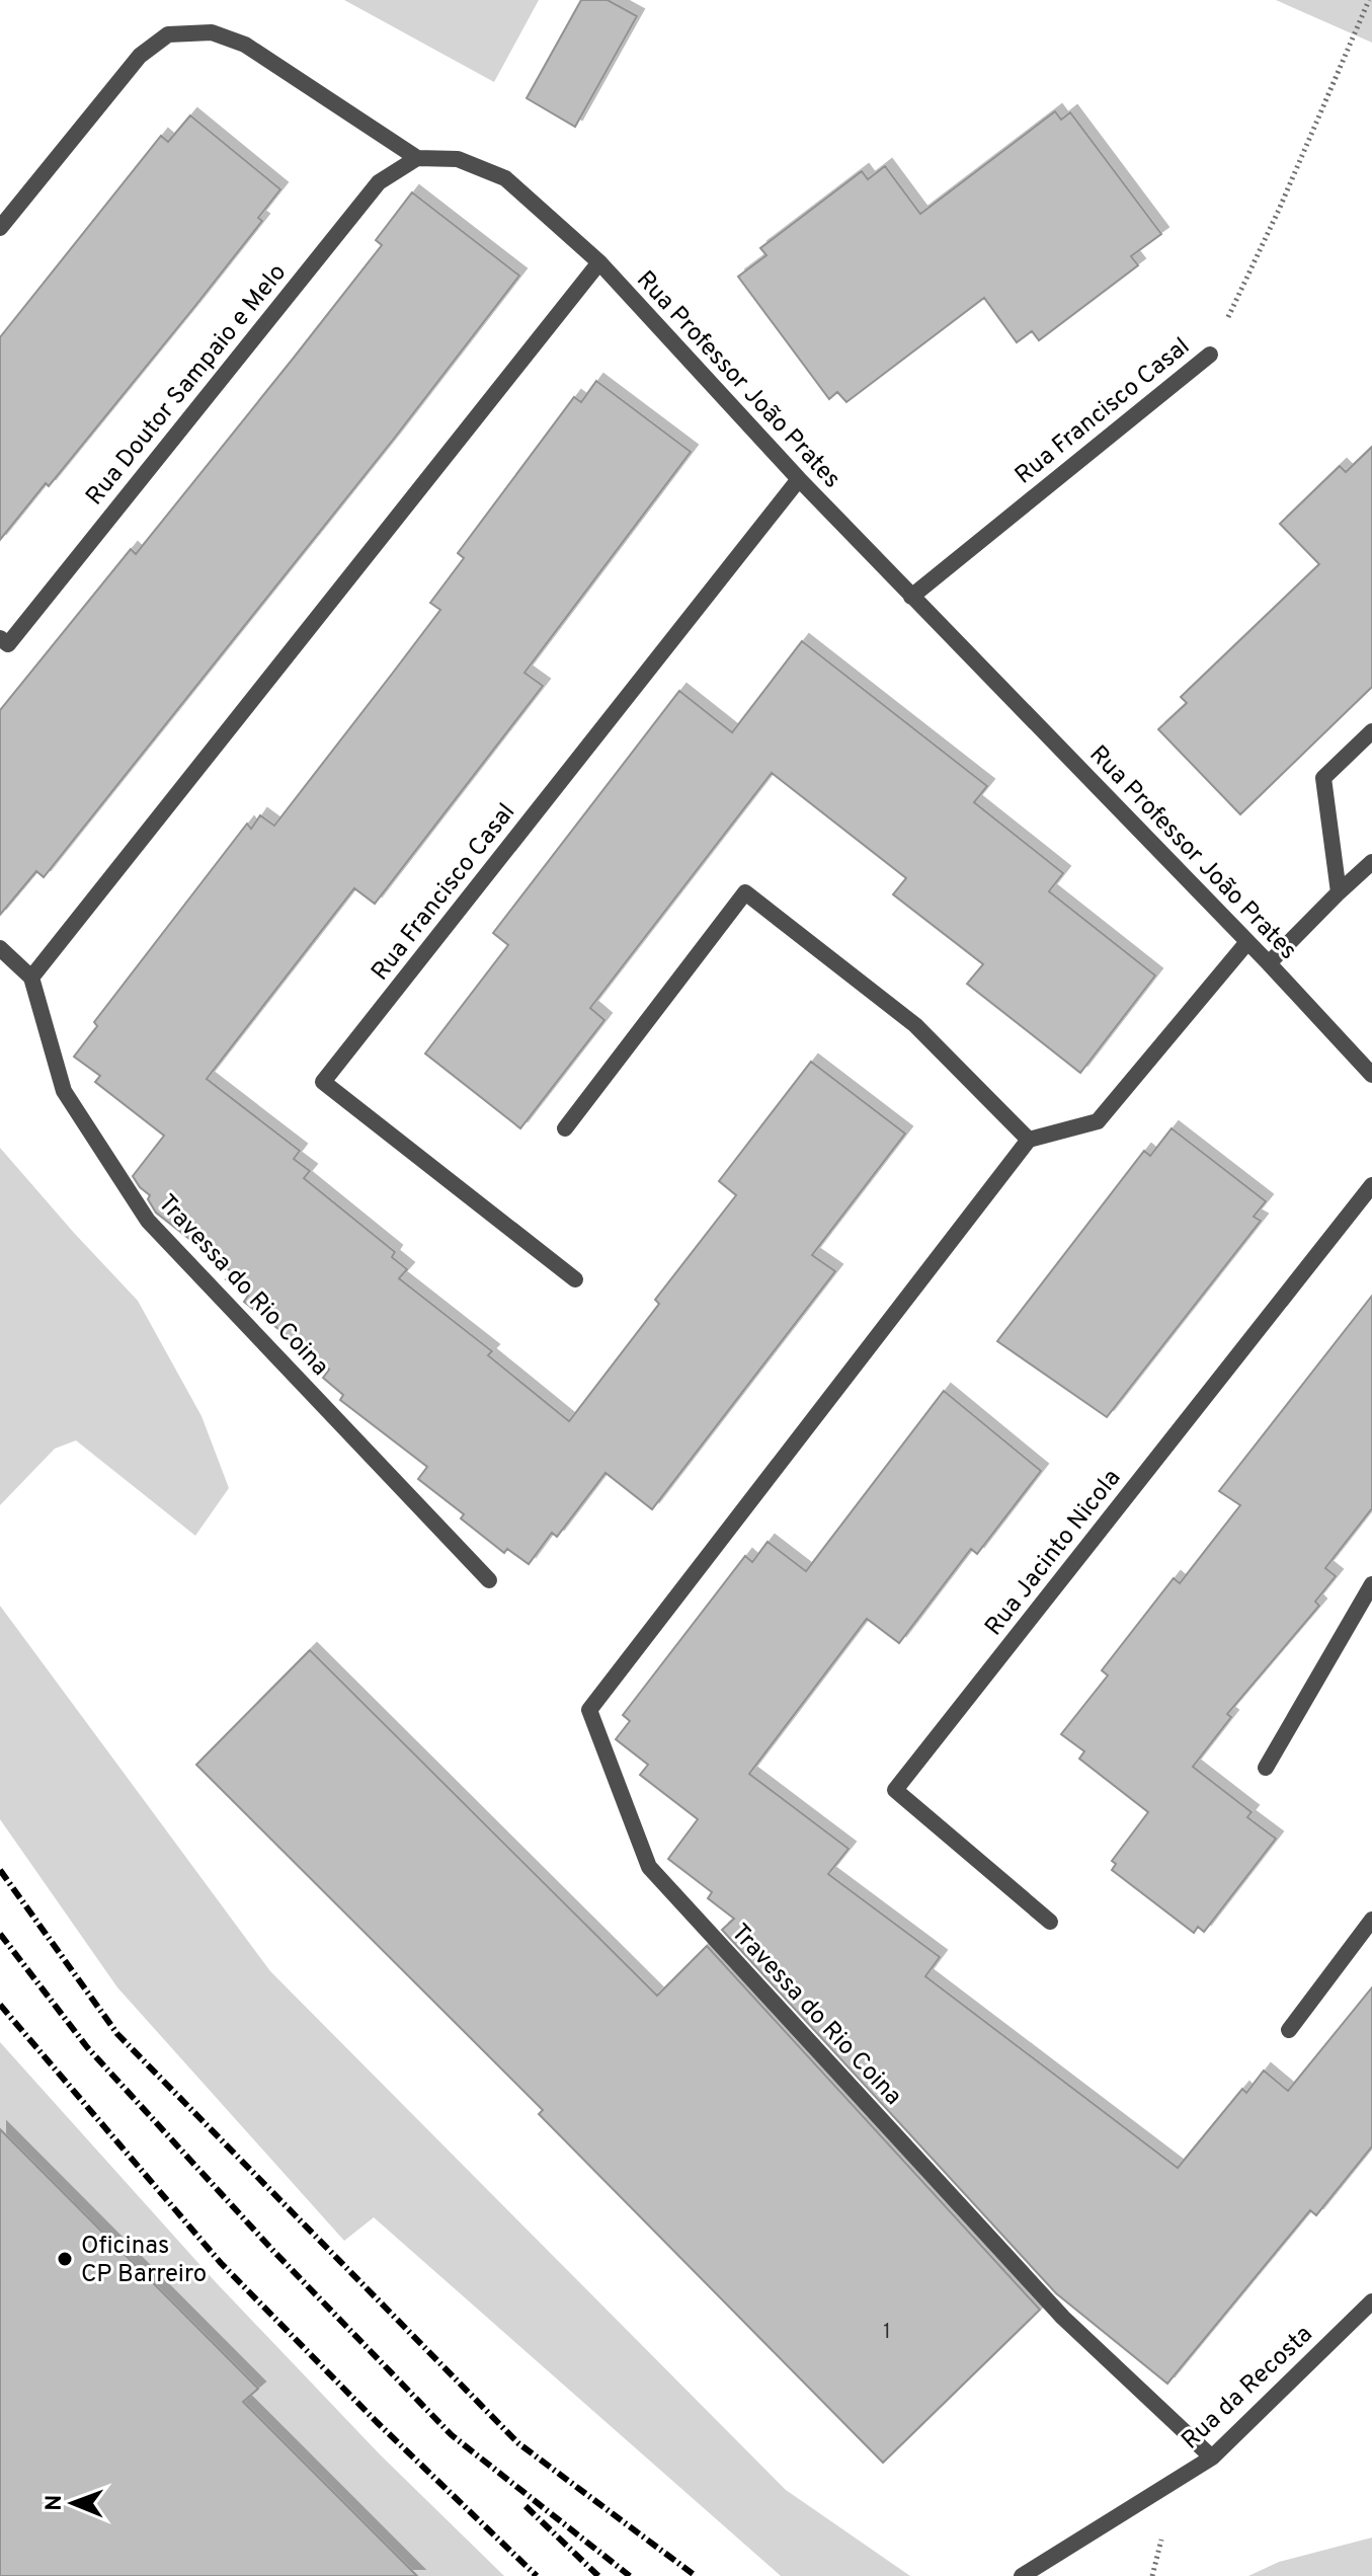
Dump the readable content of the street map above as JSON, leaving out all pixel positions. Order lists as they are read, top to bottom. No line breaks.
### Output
{"streets":{"street":["Rua Professor João Prates","Rua Doutor Sampaio e Melo","Rua Francisco Casal","Travessa do Rio Coina","Rua Jacinto Nicola","Rua da Recosta"]},"crossings":[["Rua Professor João Prates","Rua Doutor Sampaio e Melo"],["Rua Professor João Prates","Rua Francisco Casal"],["Travessa do Rio Coina","Rua da Recosta"]],"places":["Oficinas CP Barreiro"],"house_numbers":["1"],"north":"left"}
